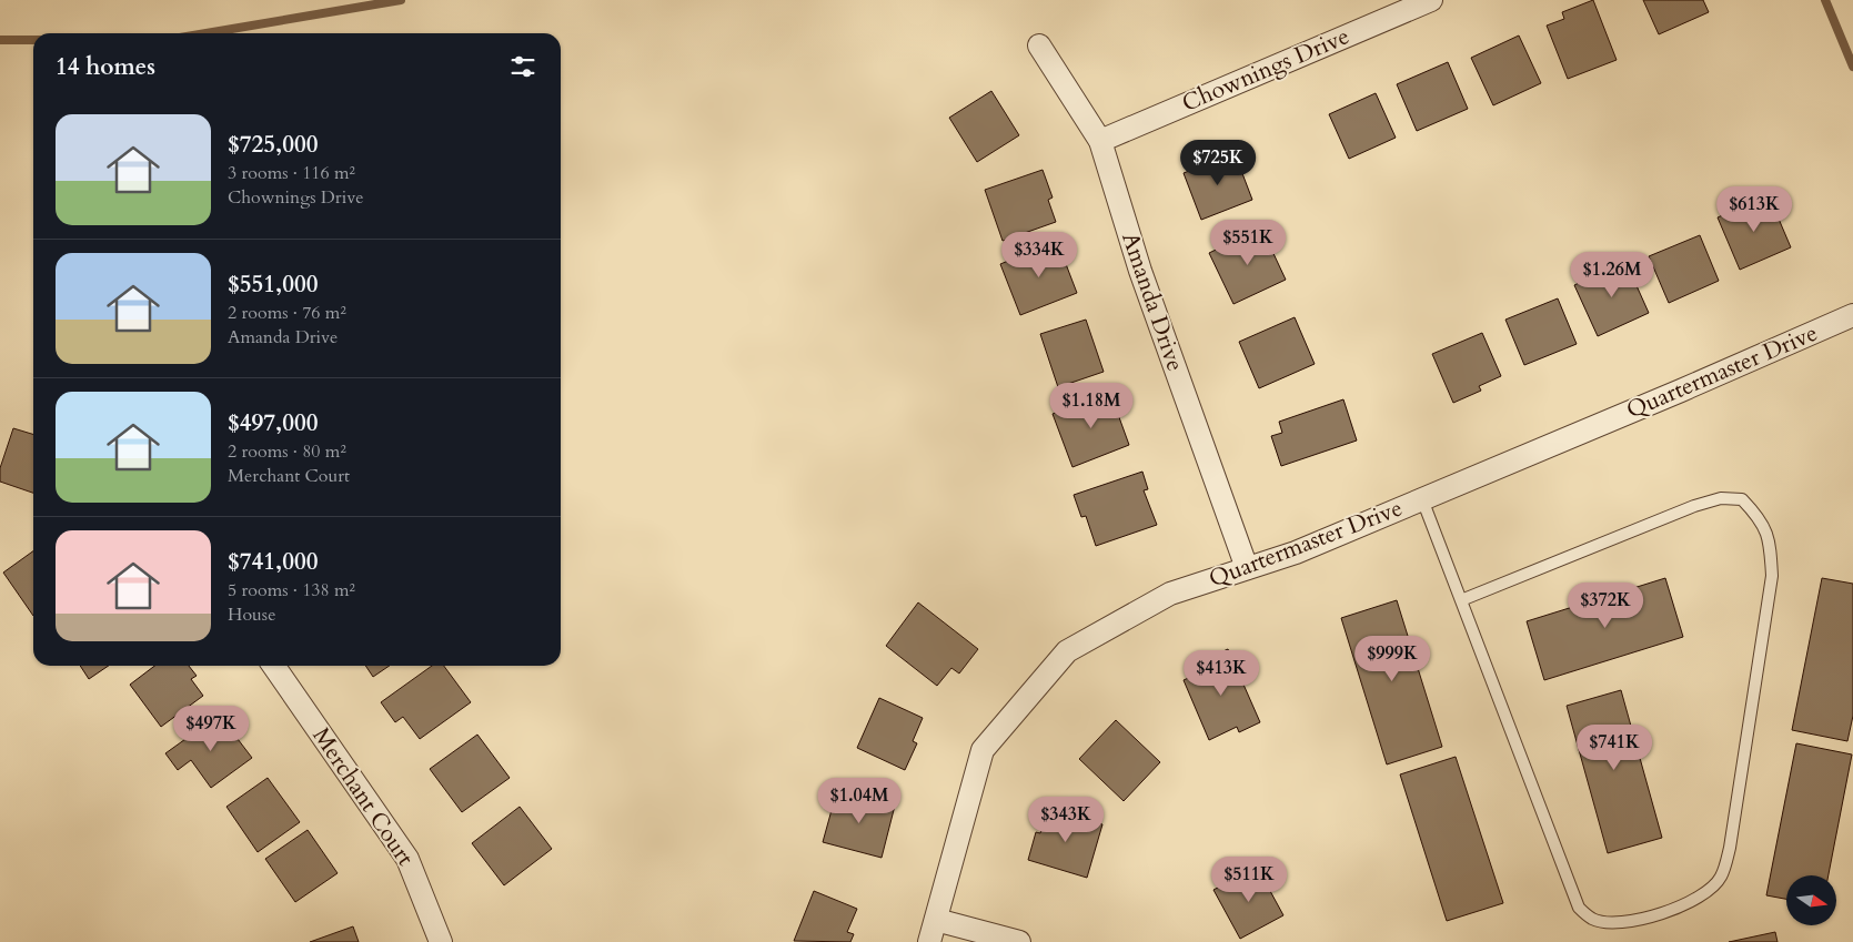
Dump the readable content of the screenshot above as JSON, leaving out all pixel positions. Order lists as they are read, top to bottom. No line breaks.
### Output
{"streets":{"street":["Chownings Drive","Amanda Drive","Quartermaster Drive","Merchant Court"]},"crossings":[["Chownings Drive","Amanda Drive"],["Amanda Drive","Quartermaster Drive"]],"north":"right","page":{"heading":"14 homes","list":[{"name":"$725,000","note":"3 rooms · 116 m² · Chownings Drive"},{"name":"$551,000","note":"2 rooms · 76 m² · Amanda Drive"},{"name":"$497,000","note":"2 rooms · 80 m² · Merchant Court"},{"name":"$741,000","note":"5 rooms · 138 m² · House"}],"price":["$725K","$613K","$551K","$334K","$1.26M","$1.18M","$372K","$999K","$413K","$497K","$741K","$1.04M","$343K","$511K"]}}
